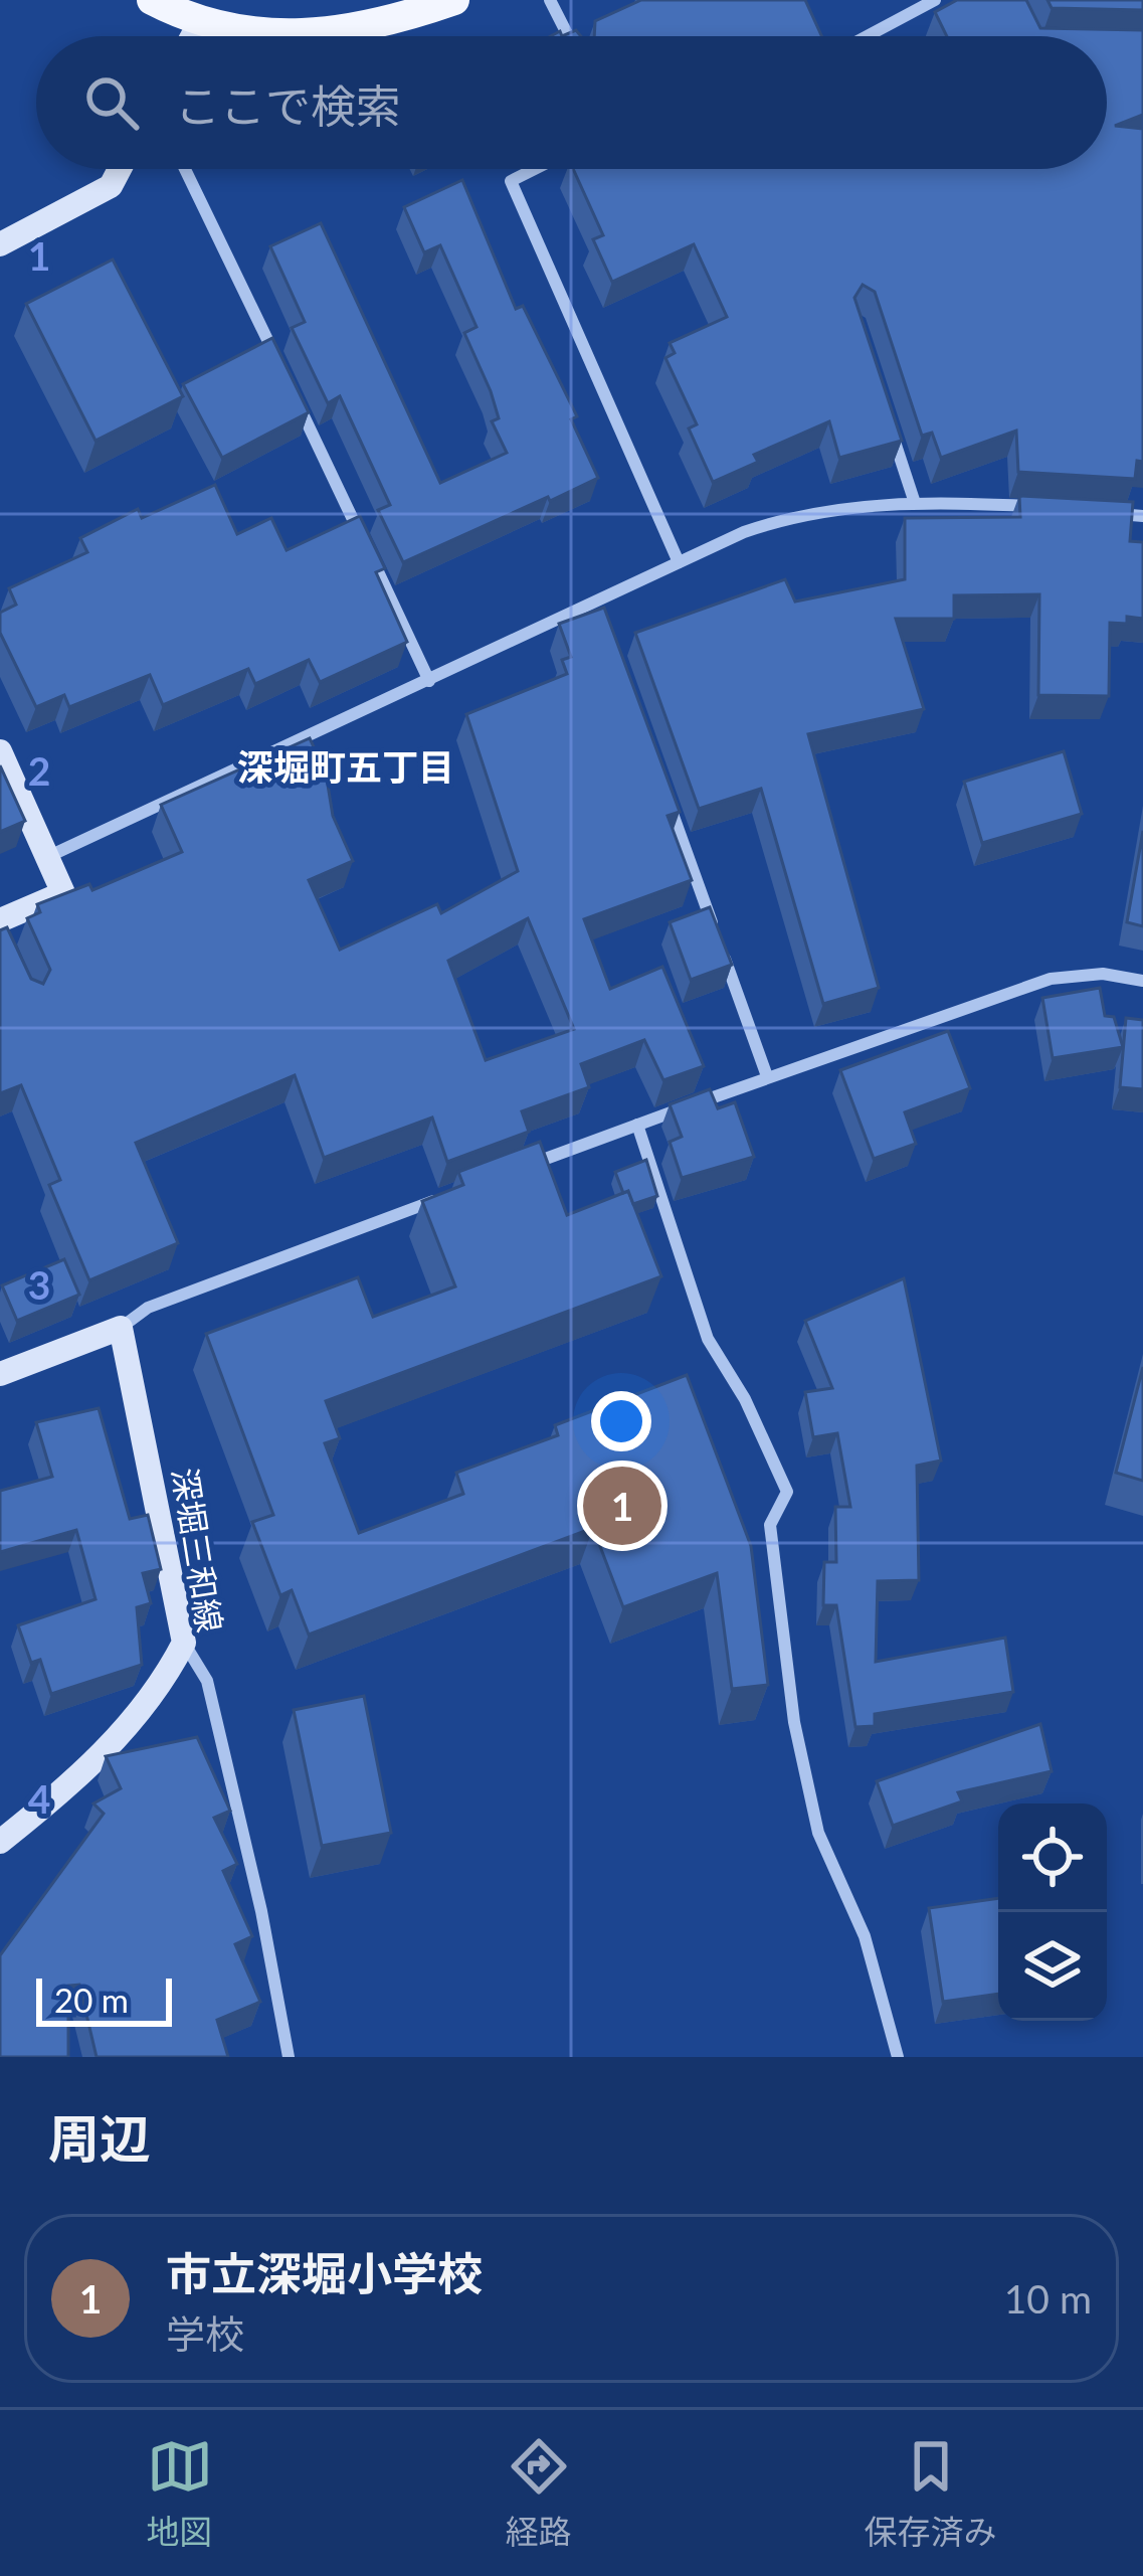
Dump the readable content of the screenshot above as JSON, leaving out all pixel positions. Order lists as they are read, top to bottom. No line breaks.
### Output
{"streets":{"main road":["深堀三和線"]},"districts":["深堀町五丁目"],"scale_bar":"20 m","page":{"search":"ここで検索","pins":"1","scale":"20 m","heading":"周辺","list":[{"mark":"1","name":"市立深堀小学校","note":"学校","value":"10 m"}],"nav":["地図","経路","保存済み"]},"grid":{"rows":["1","2","3","4"]}}
